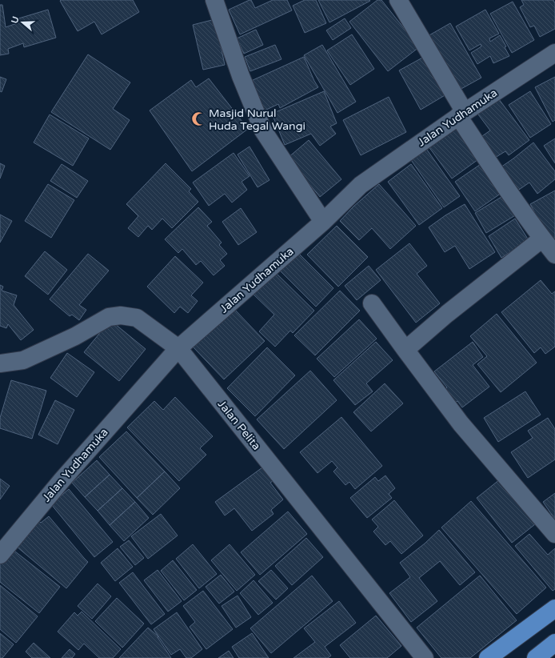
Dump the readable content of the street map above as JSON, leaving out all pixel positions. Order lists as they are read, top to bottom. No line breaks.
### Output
{"streets":{"street":["Jalan Yudhamuka","Jalan Pelita"]},"crossings":[["Jalan Yudhamuka","Jalan Pelita"]],"places":{"mosque":["Masjid Nurul Huda Tegal Wangi"]},"north":"left"}
